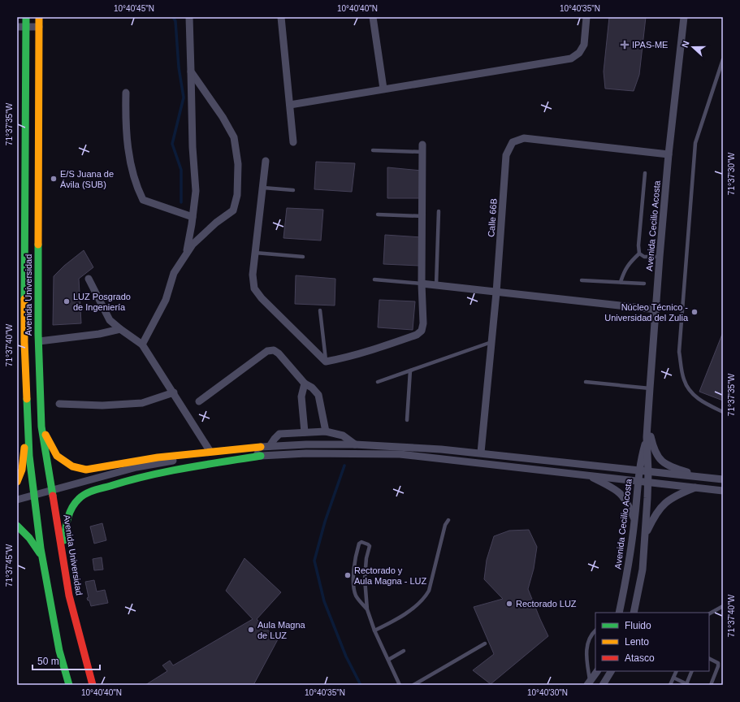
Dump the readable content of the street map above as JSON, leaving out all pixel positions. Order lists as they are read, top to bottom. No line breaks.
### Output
{"streets":{"street":["Calle 66B","Avenida Cecilio Acosta","Avenida Universidad"]},"crossings":[["Calle 66B","Avenida Cecilio Acosta"]],"places":{"health":["IPAS-ME"],"other":["E/S Juana de Ávila (SUB)","LUZ Posgrado de Ingeniería","Núcleo Técnico - Universidad del Zulia","Rectorado y Aula Magna - LUZ","Rectorado LUZ","Aula Magna de LUZ"]},"legend":["Fluido","Lento","Atasco"],"scale_bar":"50 m","north":"left","coordinates":["10°40'45\"N","10°40'40\"N","10°40'35\"N","71°37'35\"W","71°37'30\"W","71°37'40\"W","71°37'45\"W","10°40'30\"N"]}
